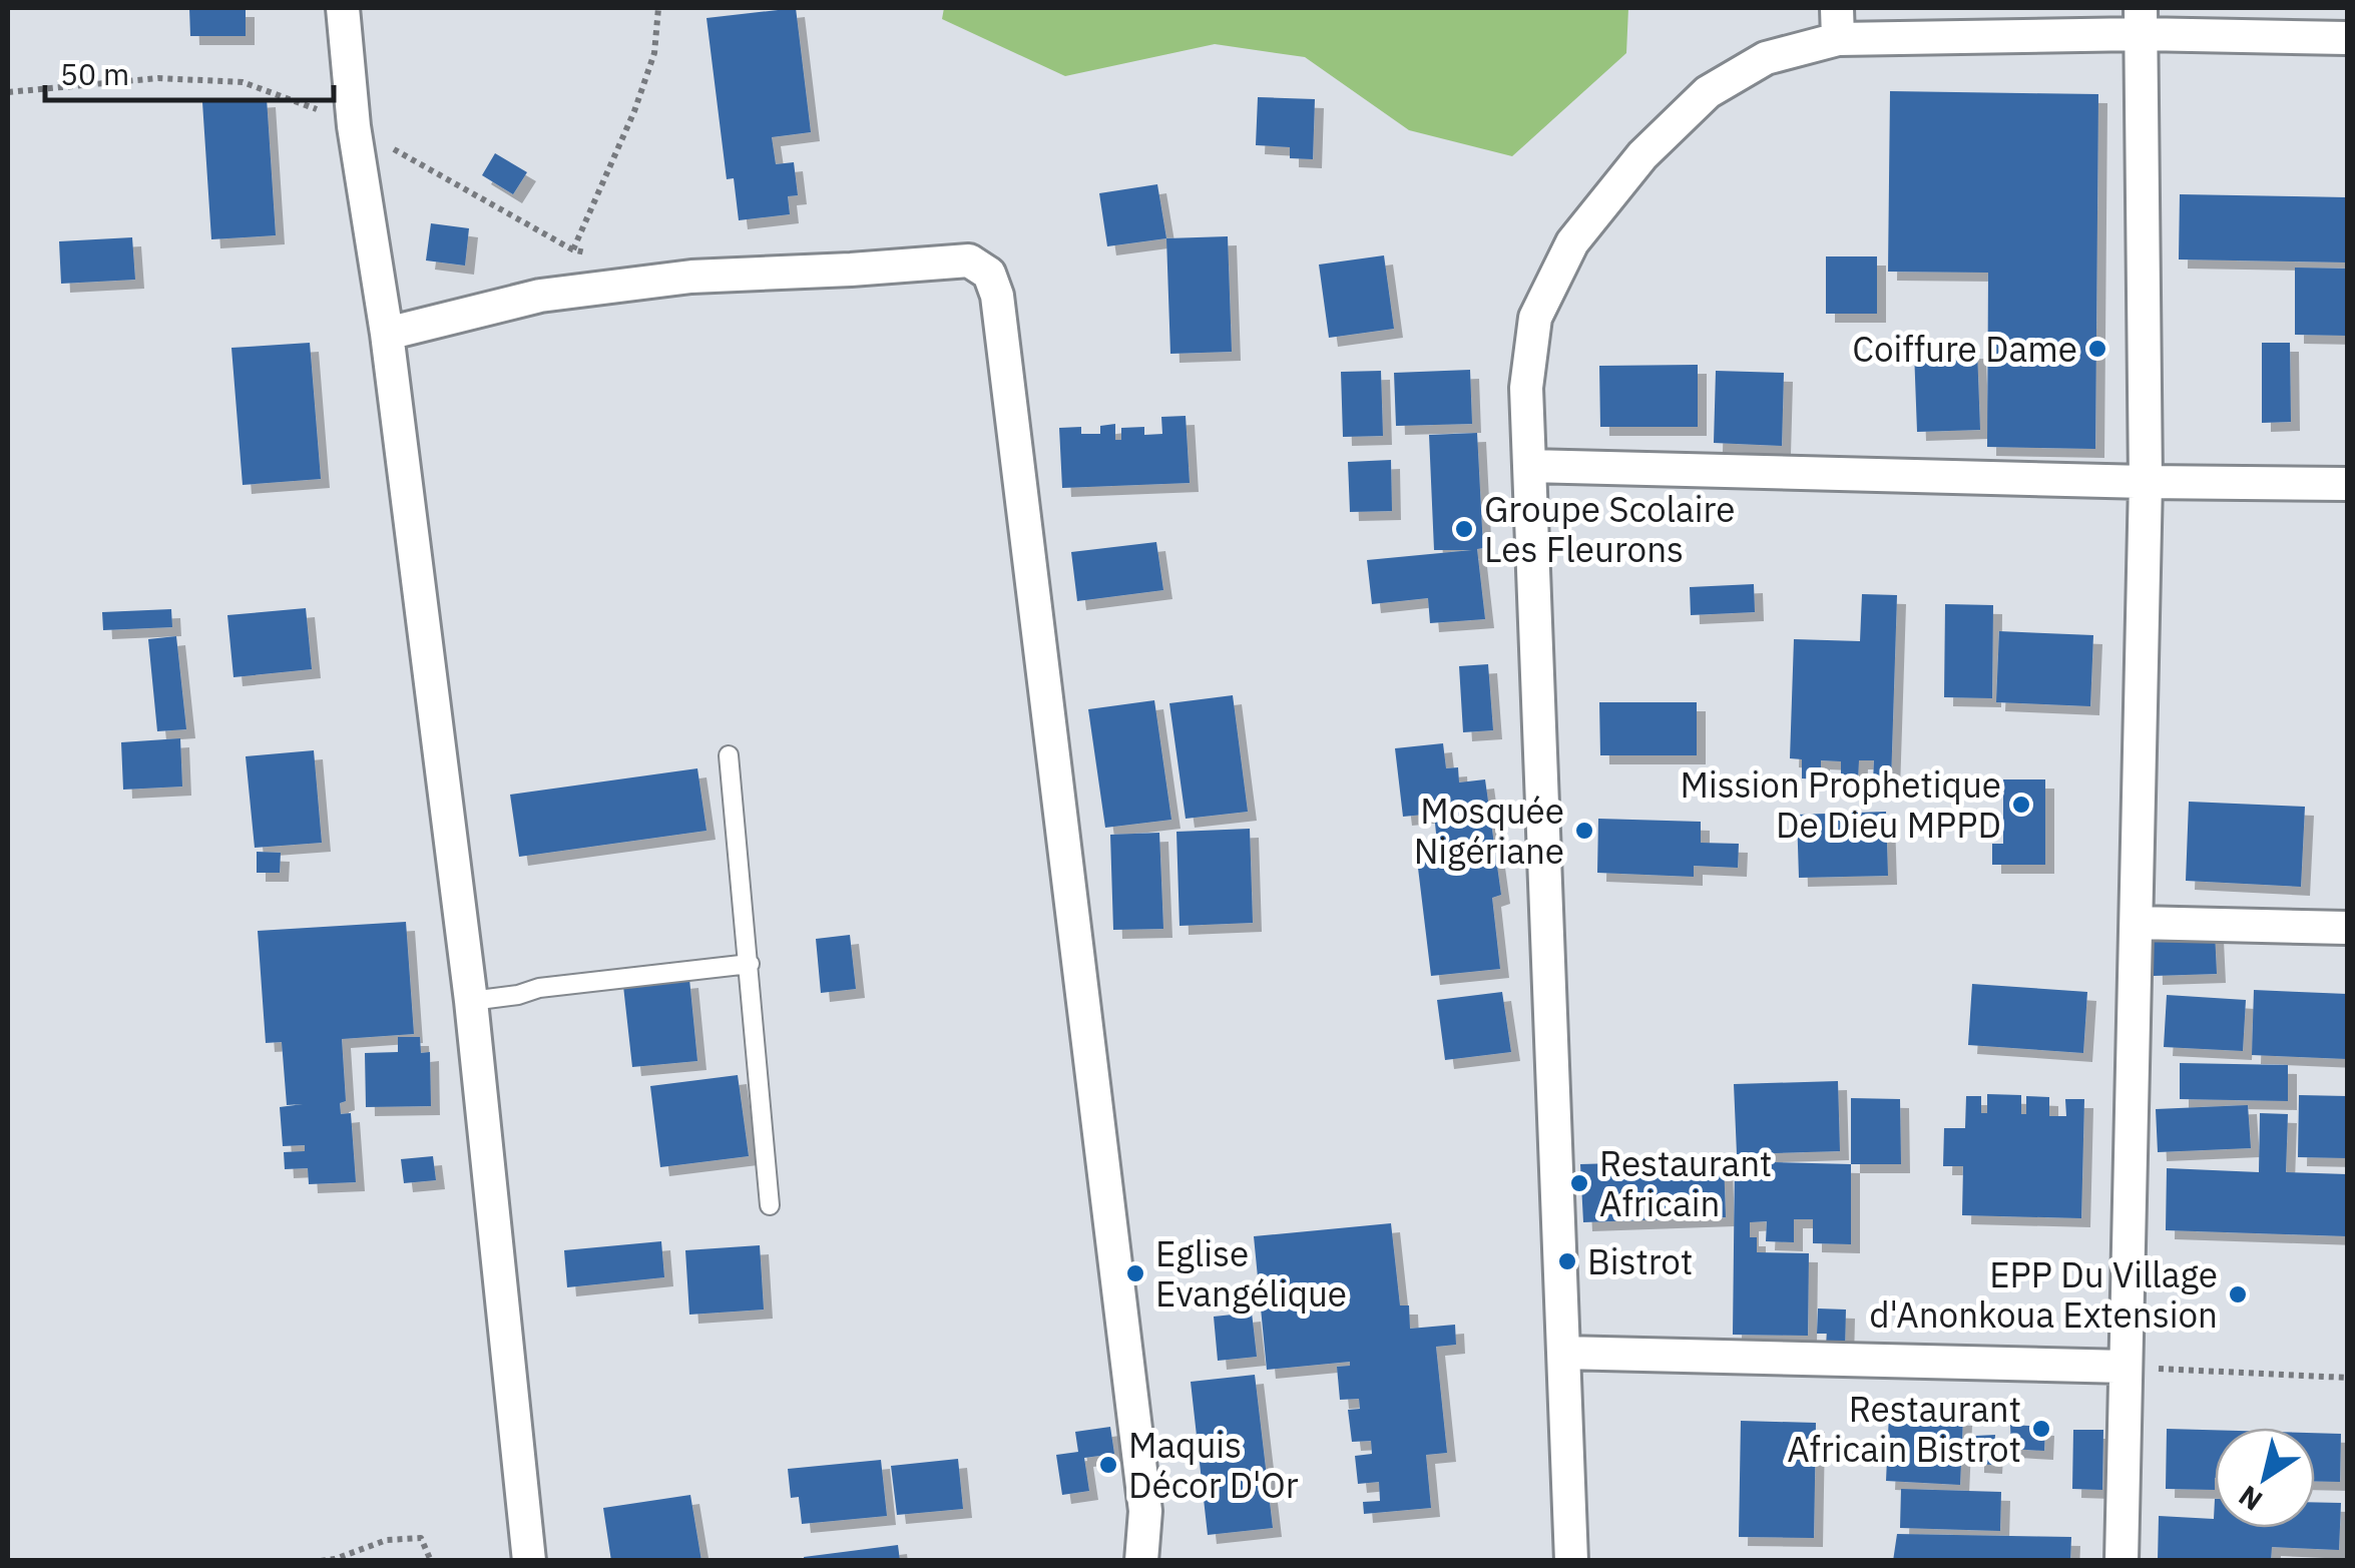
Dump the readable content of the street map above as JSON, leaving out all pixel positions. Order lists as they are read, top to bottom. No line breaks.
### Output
{"places":["Coiffure Dame","Groupe Scolaire Les Fleurons","Mission Prophetique De Dieu MPPD","Mosquée Nigériane","Restaurant Africain","Bistrot","Eglise Evangélique","EPP Du Village d'Anonkoua Extension","Restaurant Africain Bistrot","Maquis Décor D'Or"],"scale_bar":"50 m","north":"bottom left"}
